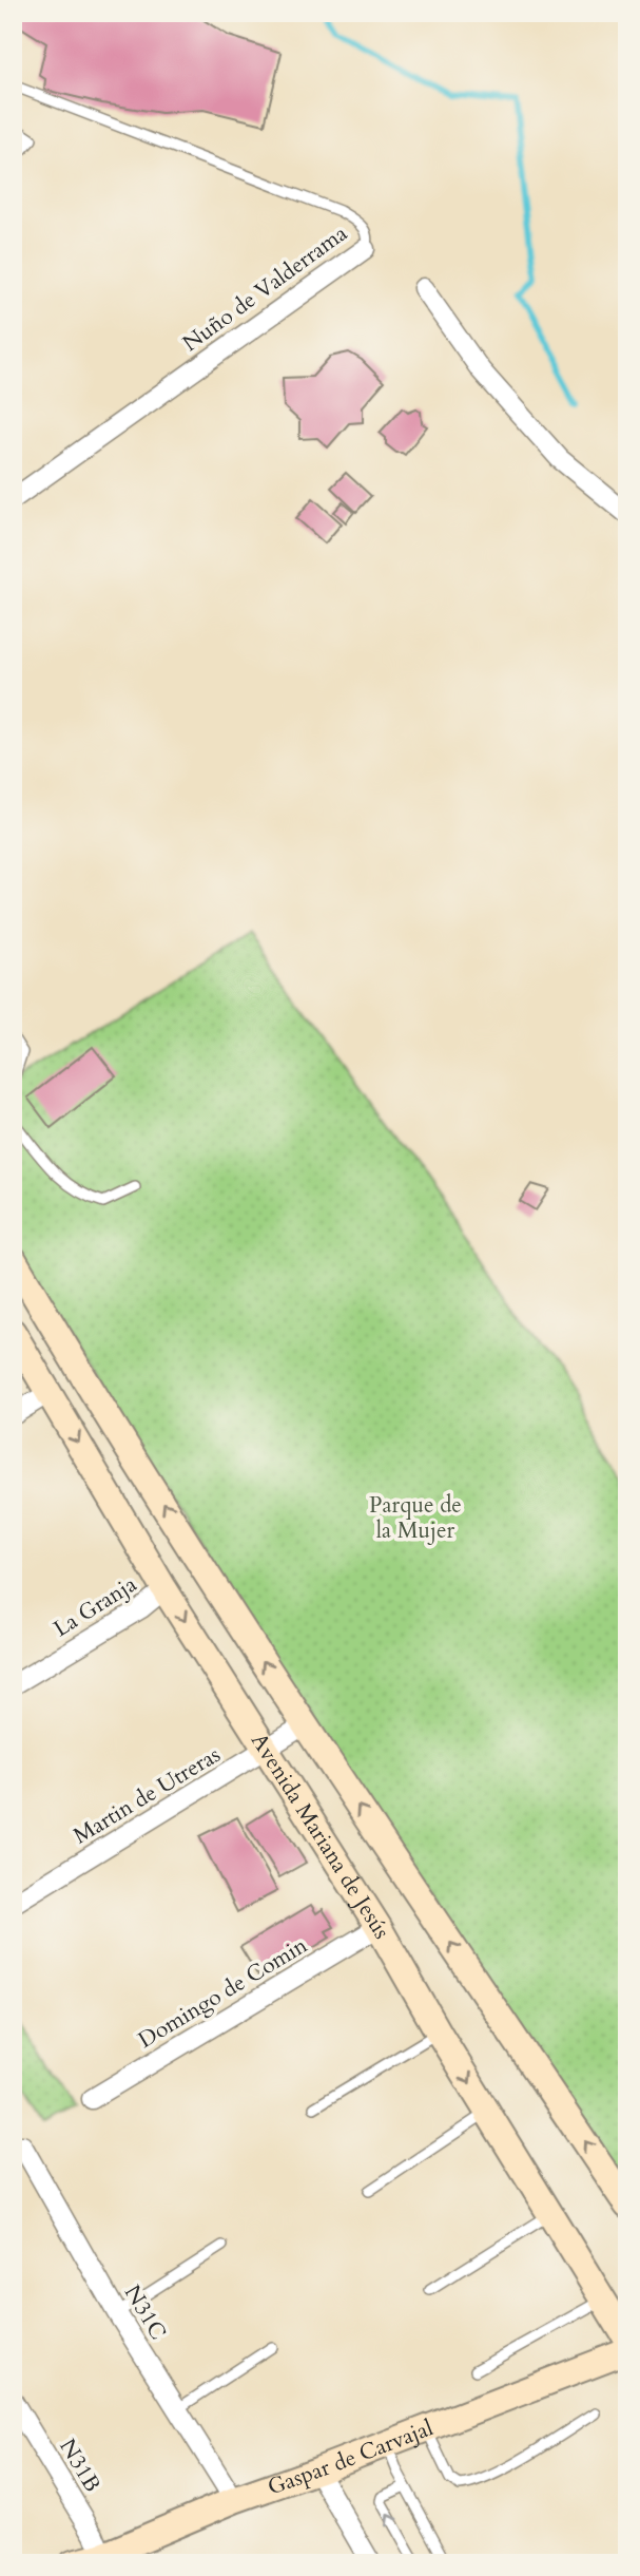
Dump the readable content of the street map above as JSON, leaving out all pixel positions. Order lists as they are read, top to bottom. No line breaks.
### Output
{"streets":{"main road":["Avenida Mariana de Jesús","Gaspar de Carvajal"],"street":["Nuño de Valderrama","La Granja","Martin de Utreras","Domingo de Comin","N31C","N31B"]},"crossings":[["La Granja","Avenida Mariana de Jesús"],["Martin de Utreras","Avenida Mariana de Jesús"],["Avenida Mariana de Jesús","Domingo de Comin"],["N31C","Gaspar de Carvajal"],["Gaspar de Carvajal","N31B"]],"parks":["Parque de la Mujer"]}
